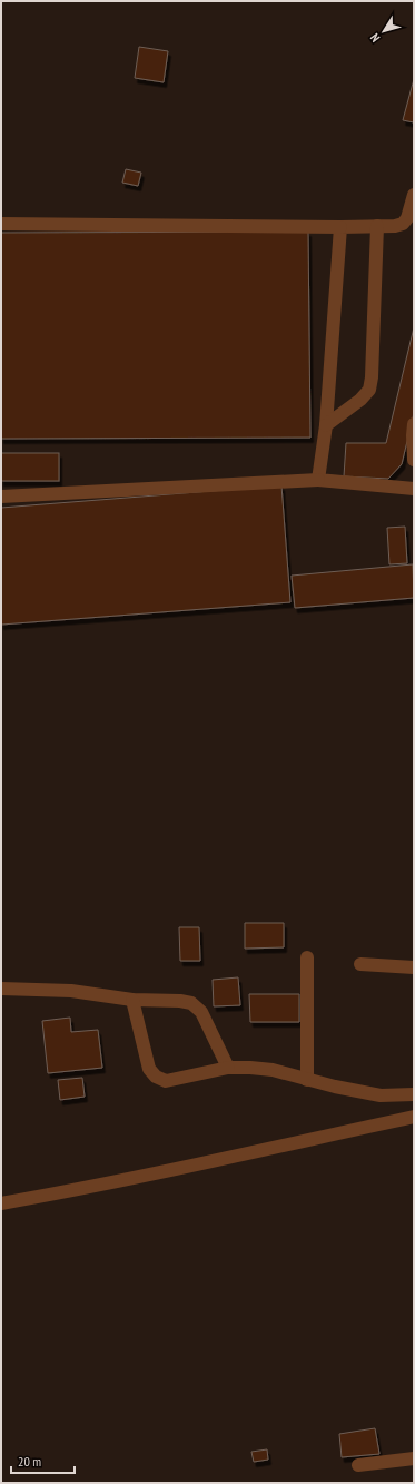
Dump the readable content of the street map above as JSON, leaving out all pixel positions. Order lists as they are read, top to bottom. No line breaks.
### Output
{"scale_bar":"20 m","north":"bottom left"}
